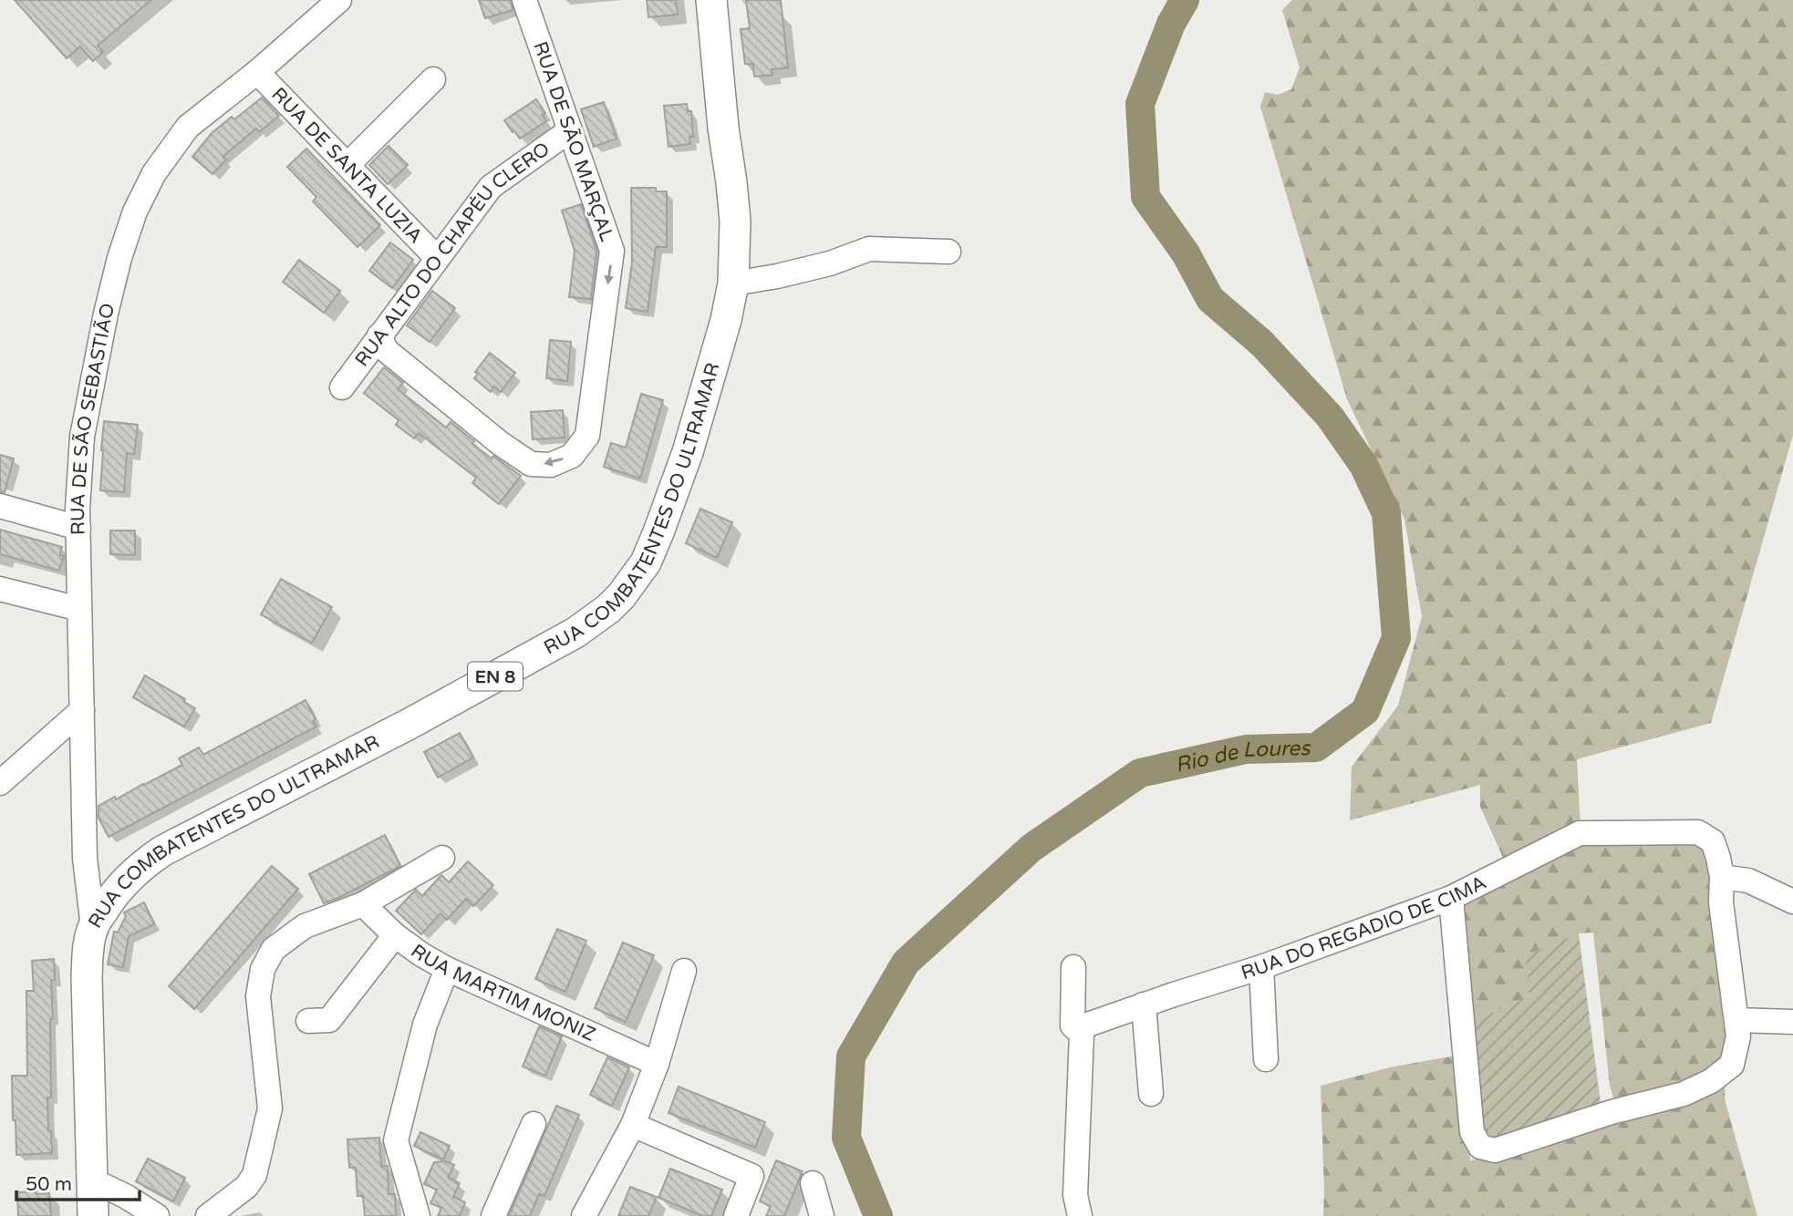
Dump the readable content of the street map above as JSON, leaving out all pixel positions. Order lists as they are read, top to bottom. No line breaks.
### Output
{"streets":{"main road":["RUA COMBATENTES DO ULTRAMAR","EN 8"],"street":["RUA DE SÃO MARÇAL","RUA DE SANTA LUZIA","RUA ALTO DO CHAPÉU CLERO","RUA DE SÃO SEBASTIÃO","RUA DO REGADIO DE CIMA","RUA MARTIM MONIZ"]},"crossings":[["RUA DE SÃO MARÇAL","RUA ALTO DO CHAPÉU CLERO"],["RUA DE SANTA LUZIA","RUA ALTO DO CHAPÉU CLERO"],["RUA DE SANTA LUZIA","RUA DE SÃO SEBASTIÃO"],["RUA DE SÃO SEBASTIÃO","RUA COMBATENTES DO ULTRAMAR"]],"water":["Rio de Loures"],"scale_bar":"50 m"}
